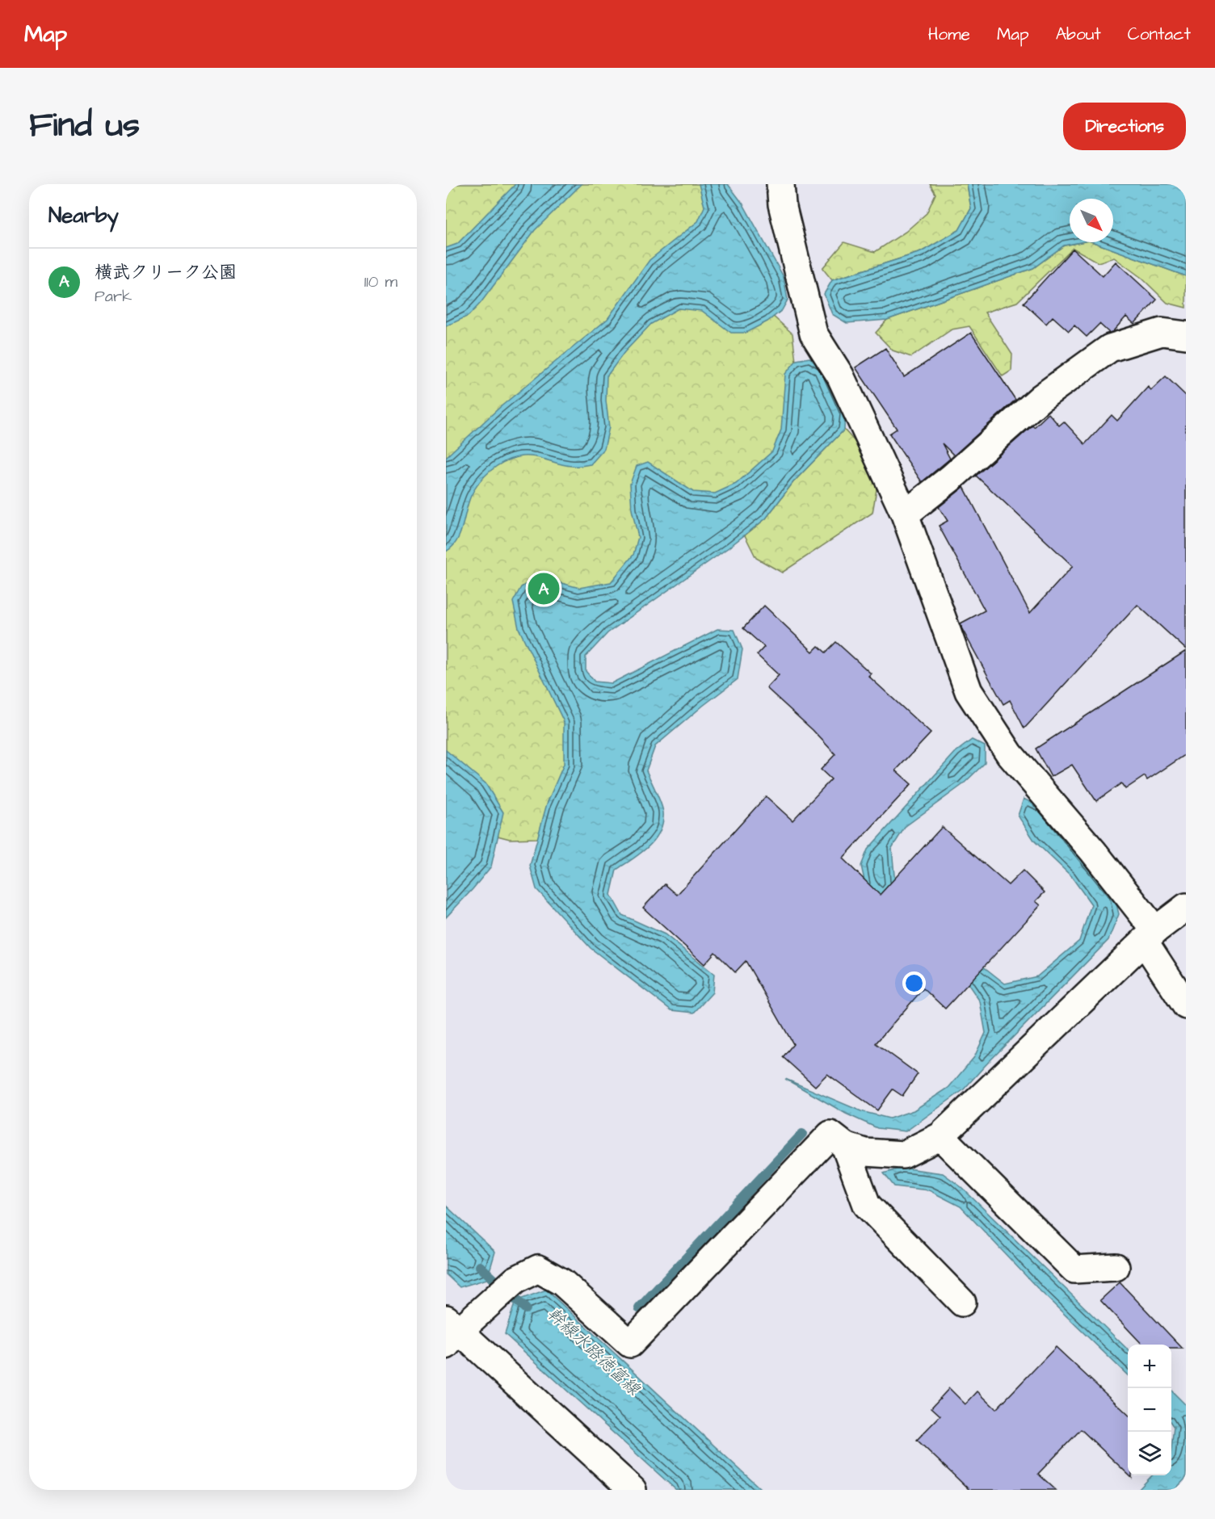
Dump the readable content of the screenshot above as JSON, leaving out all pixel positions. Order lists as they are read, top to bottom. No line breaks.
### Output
{"water":["幹線水路徳富線"],"north":"bottom right","page":{"header":"Map","nav":["Home","Map","About","Contact"],"title":"Find us","buttons":"Directions","heading":"Nearby","list":[{"mark":"A","name":"横武クリーク公園","note":"Park","value":"110 m"}],"pins":"A","map_buttons":["+","−"]}}
